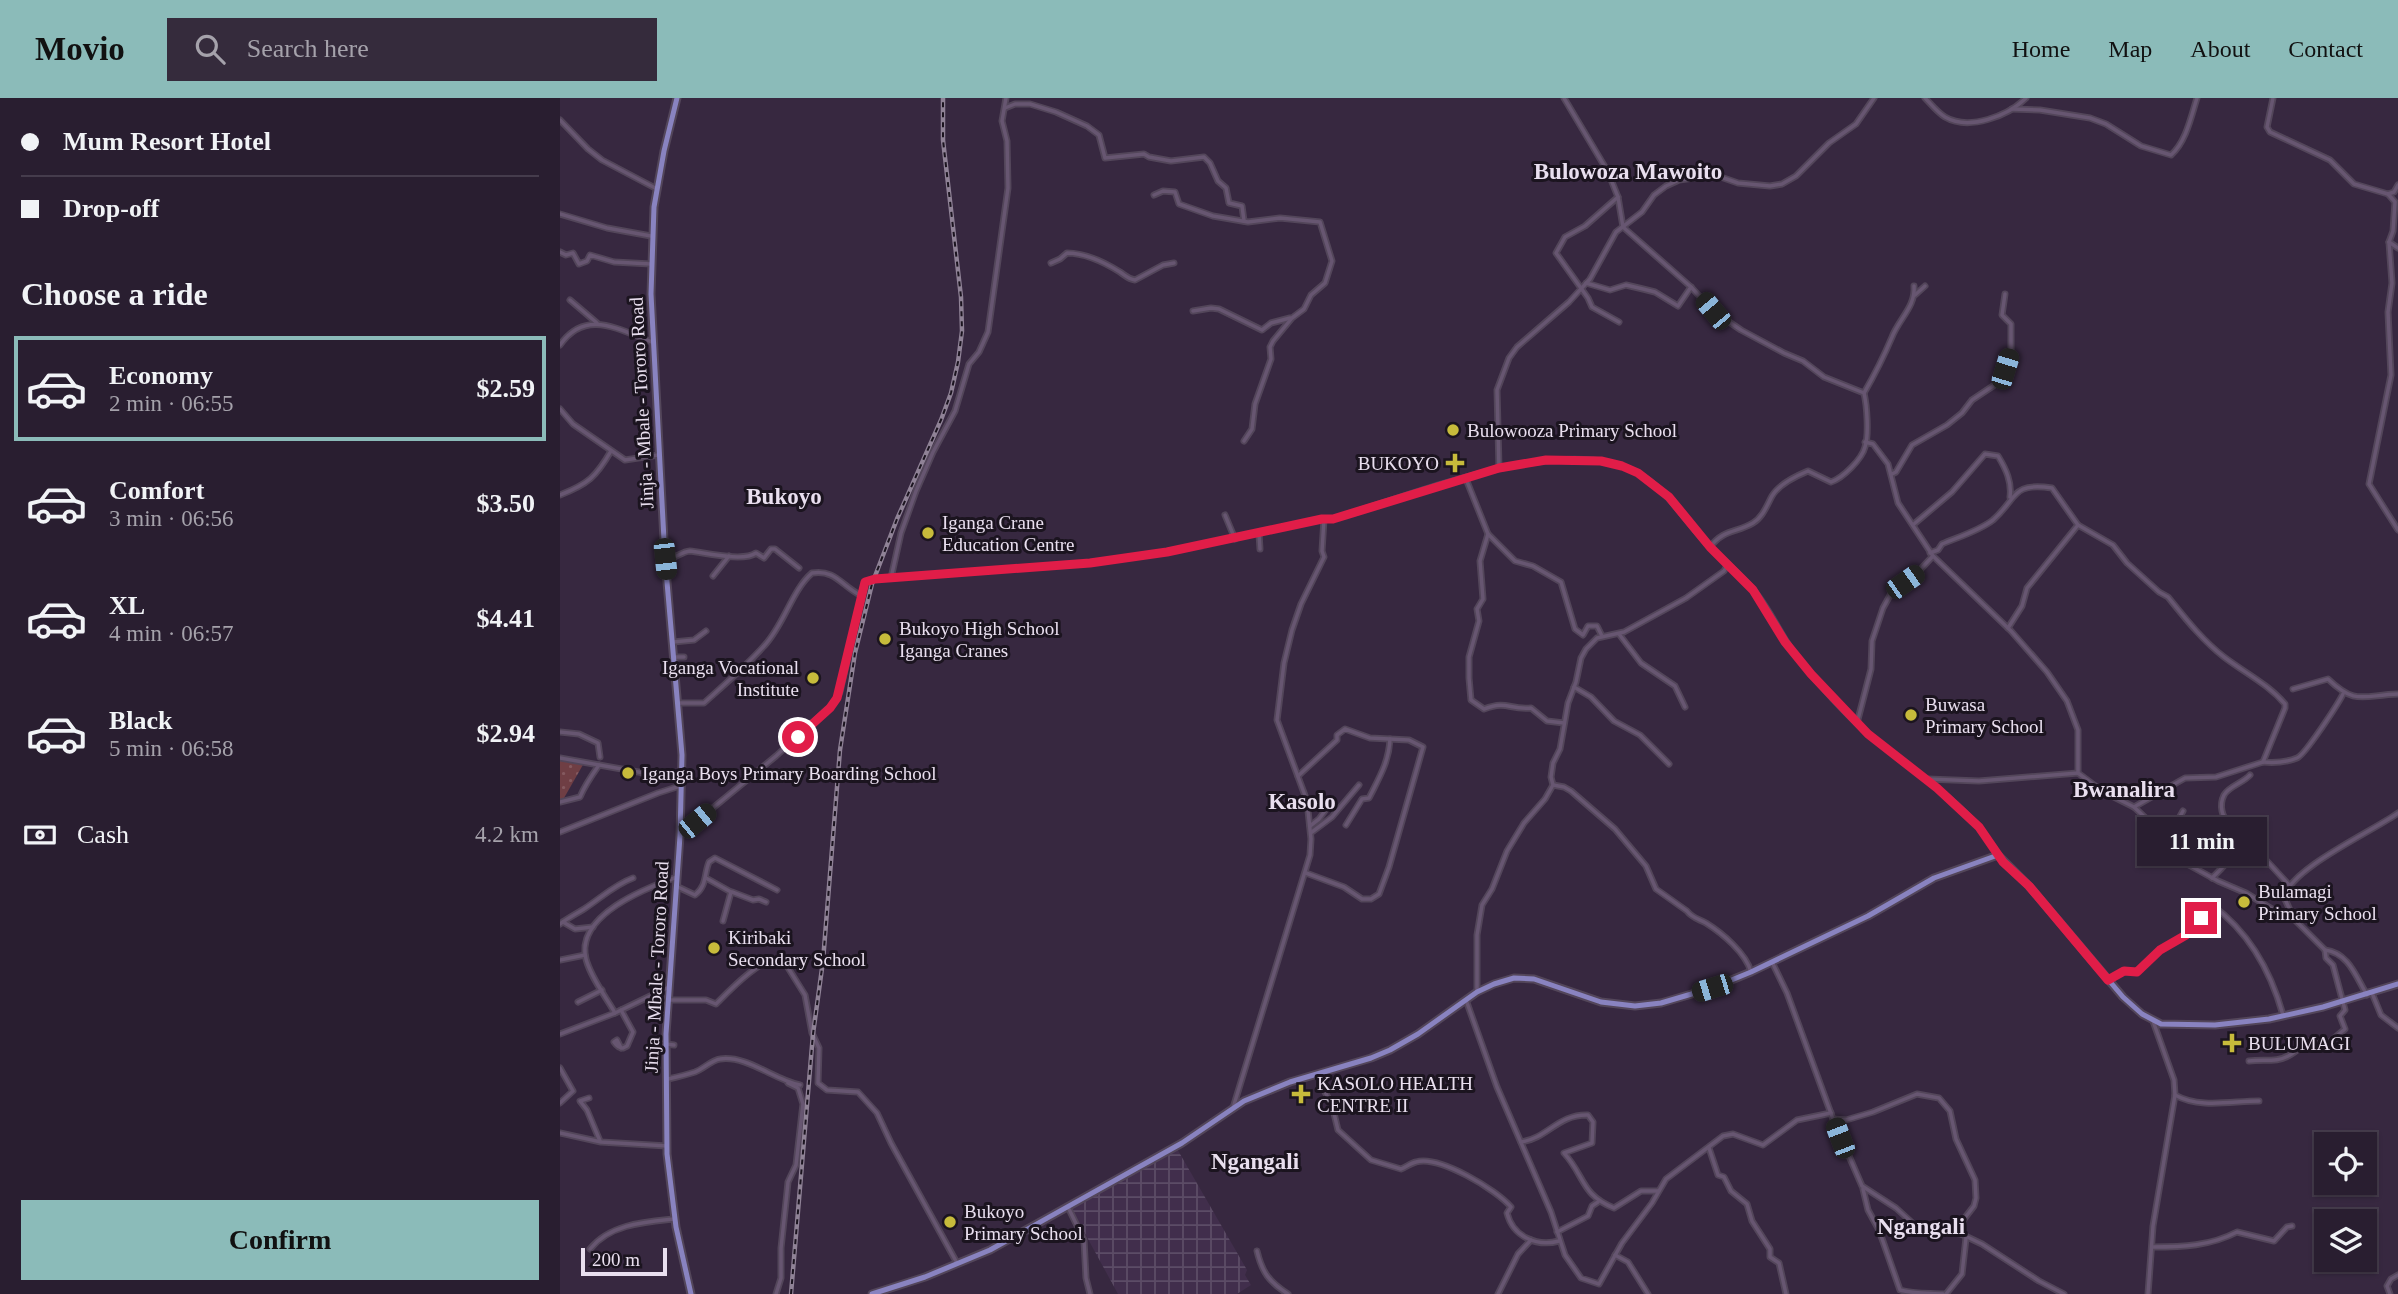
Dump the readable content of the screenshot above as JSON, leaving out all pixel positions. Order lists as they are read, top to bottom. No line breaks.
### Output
{"streets":{"main road":["Jinja - Mbale - Tororo Road"]},"districts":["Bulowoza Mawoito","Bukoyo","Bwanalira","Kasolo","Ngangali","Ngangali"],"places":{"other":["Bulowooza Primary School","Iganga Crane Education Centre","Bukoyo High School Iganga Cranes","Iganga Vocational Institute","Buwasa Primary School","Iganga Boys Primary Boarding School","Bulamagi Primary School","Kiribaki Secondary School","Bukoyo Primary School"],"health":["BUKOYO","BULUMAGI","KASOLO HEALTH CENTRE II"]},"scale_bar":"200 m","page":{"header":"Movio","search":"Search here","nav":["Home","Map","About","Contact"],"banner":["Mum Resort Hotel","Drop-off"],"heading":"Choose a ride","list":[{"name":"Economy","note":"2 min · 06:55","value":"$2.59"},{"name":"Comfort","note":"3 min · 06:56","value":"$3.50"},{"name":"XL","note":"4 min · 06:57","value":"$4.41"},{"name":"Black","note":"5 min · 06:58","value":"$2.94"}],"pay":["Cash","4.2 km"],"bubble":"11 min","buttons":"Confirm","scale":"200 m"}}
